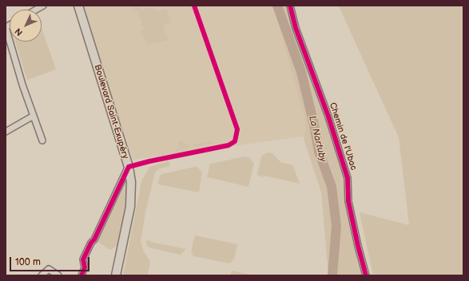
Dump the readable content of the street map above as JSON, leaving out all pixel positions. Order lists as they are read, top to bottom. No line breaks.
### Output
{"streets":{"main road":["Boulevard Saint-Exupéry"],"street":["Chemin de l'Ubac"]},"water":["La Nartuby"],"scale_bar":"100 m","north":"bottom left"}
